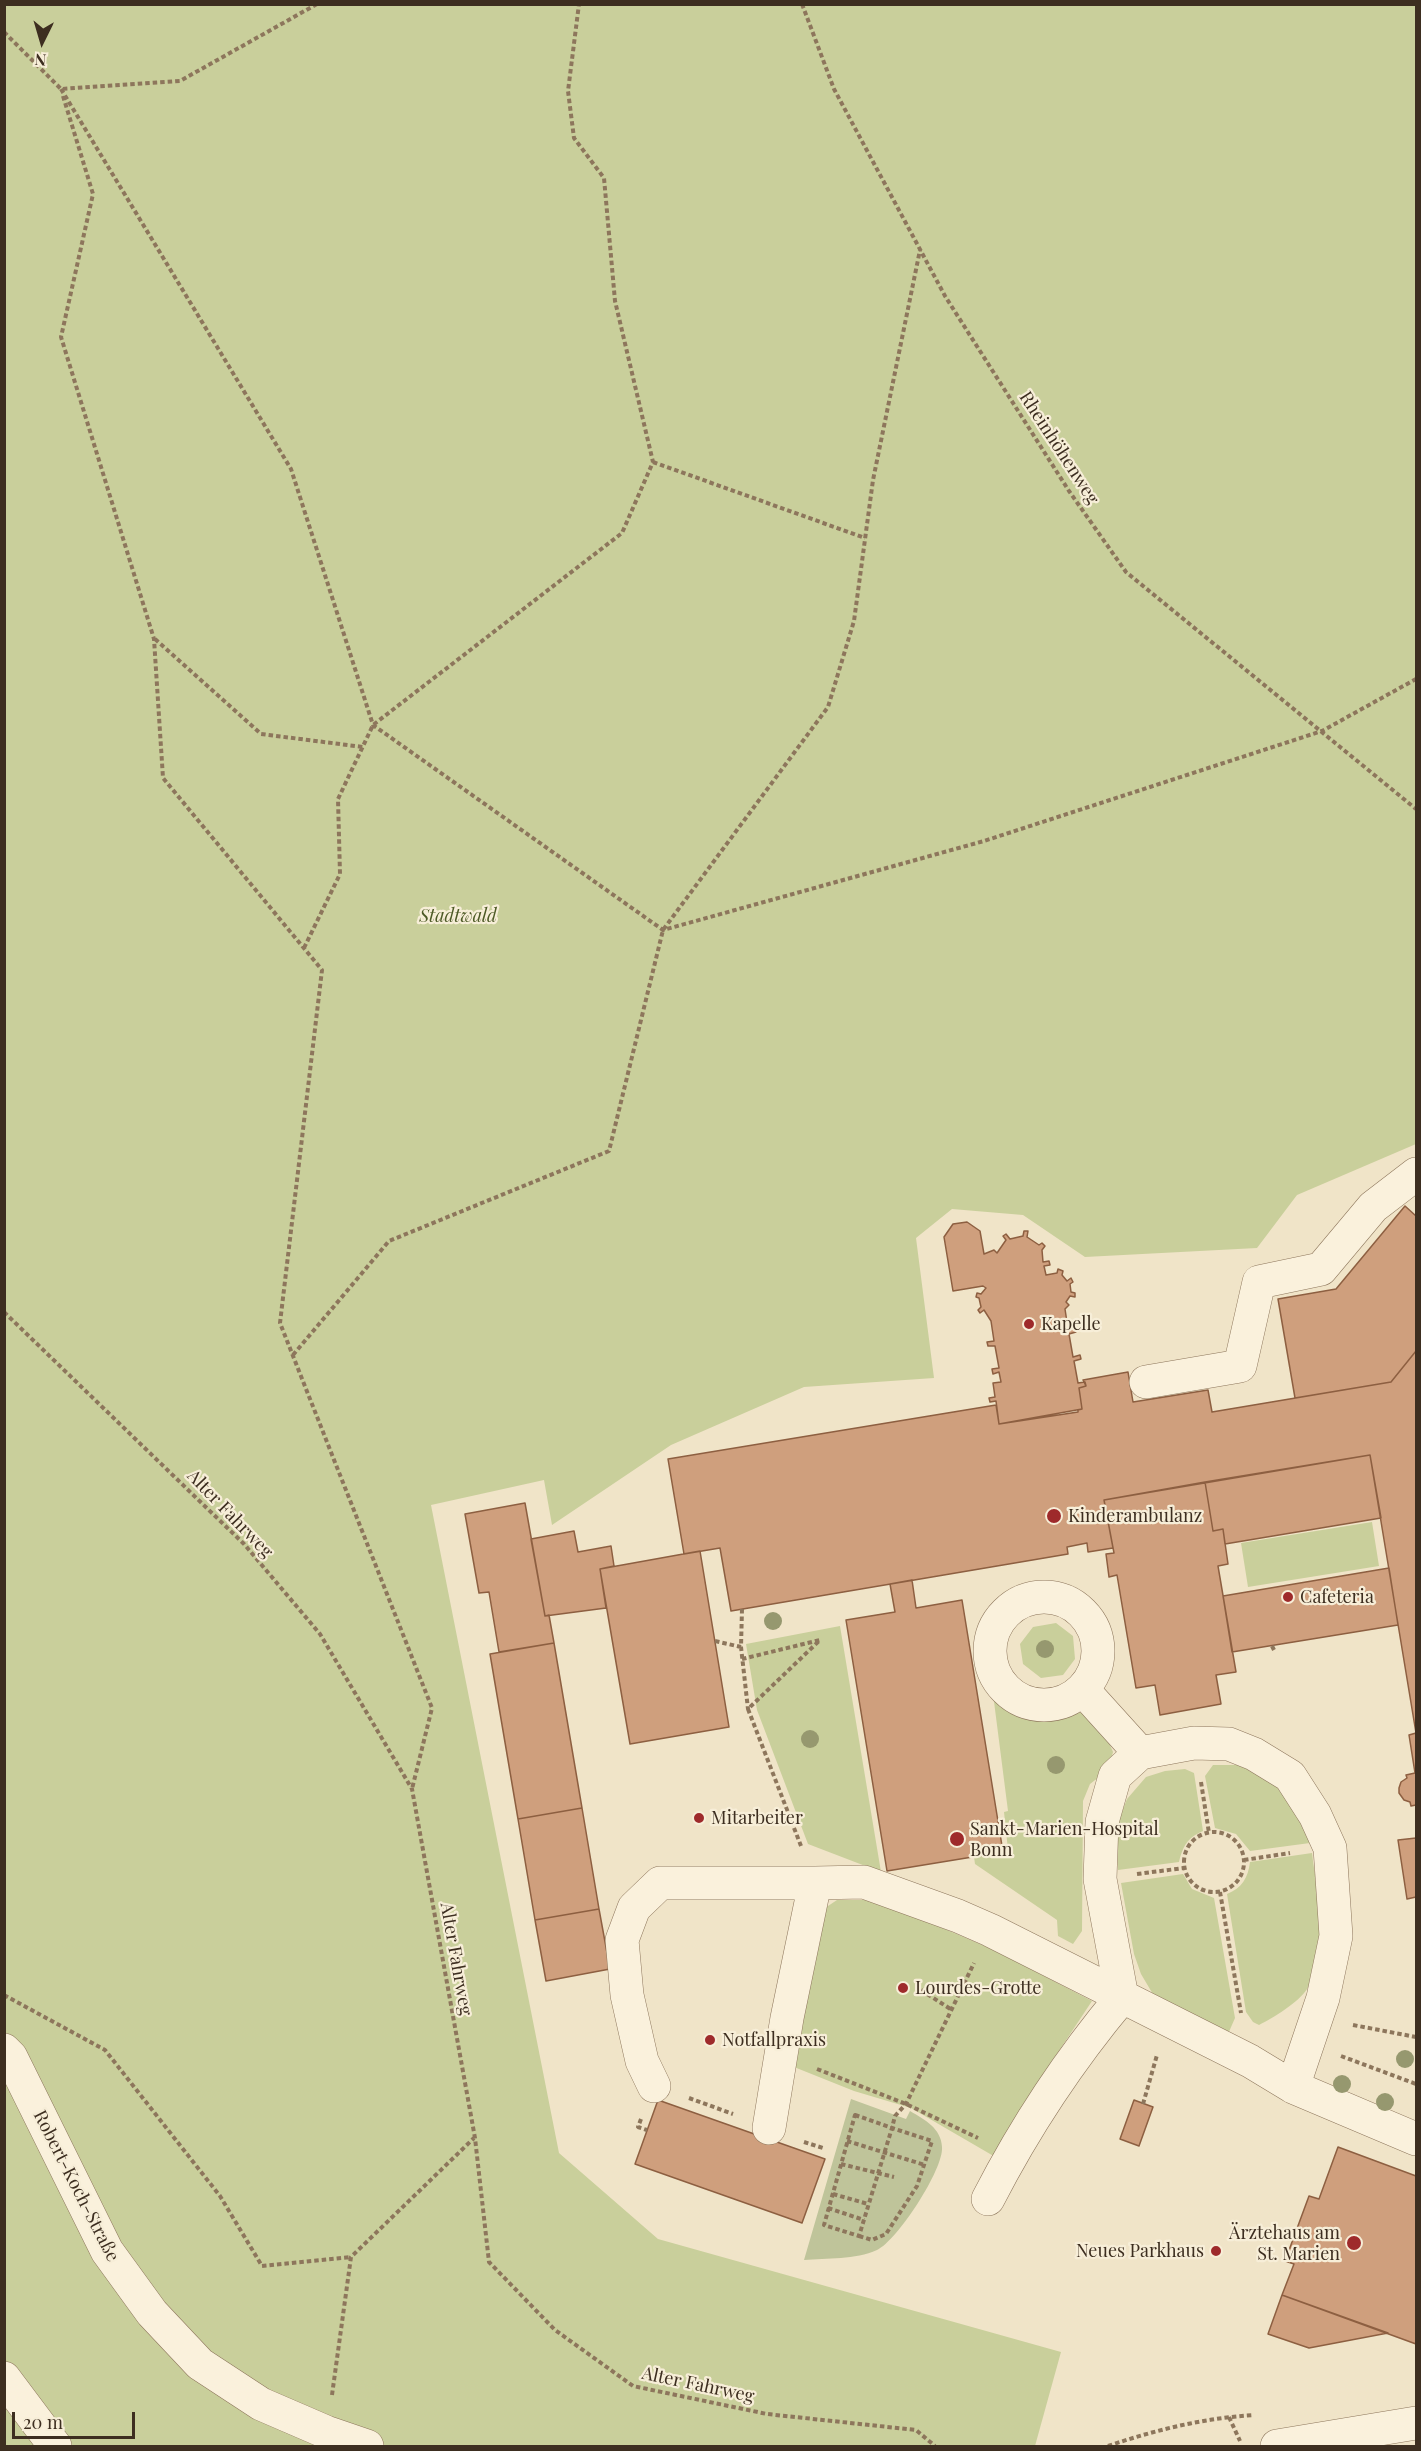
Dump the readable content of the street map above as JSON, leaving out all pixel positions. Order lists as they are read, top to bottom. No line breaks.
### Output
{"streets":{"street":["Robert-Koch-Straße"],"path":["Rheinhöhenweg","Alter Fahrweg"]},"parks":["Stadtwald"],"places":["Kapelle","Kinderambulanz","Cafeteria","Mitarbeiter","Sankt-Marien-Hospital Bonn","Lourdes-Grotte","Notfallpraxis","Ärztehaus am St. Marien","Neues Parkhaus"],"scale_bar":"20 m","north":"bottom"}
